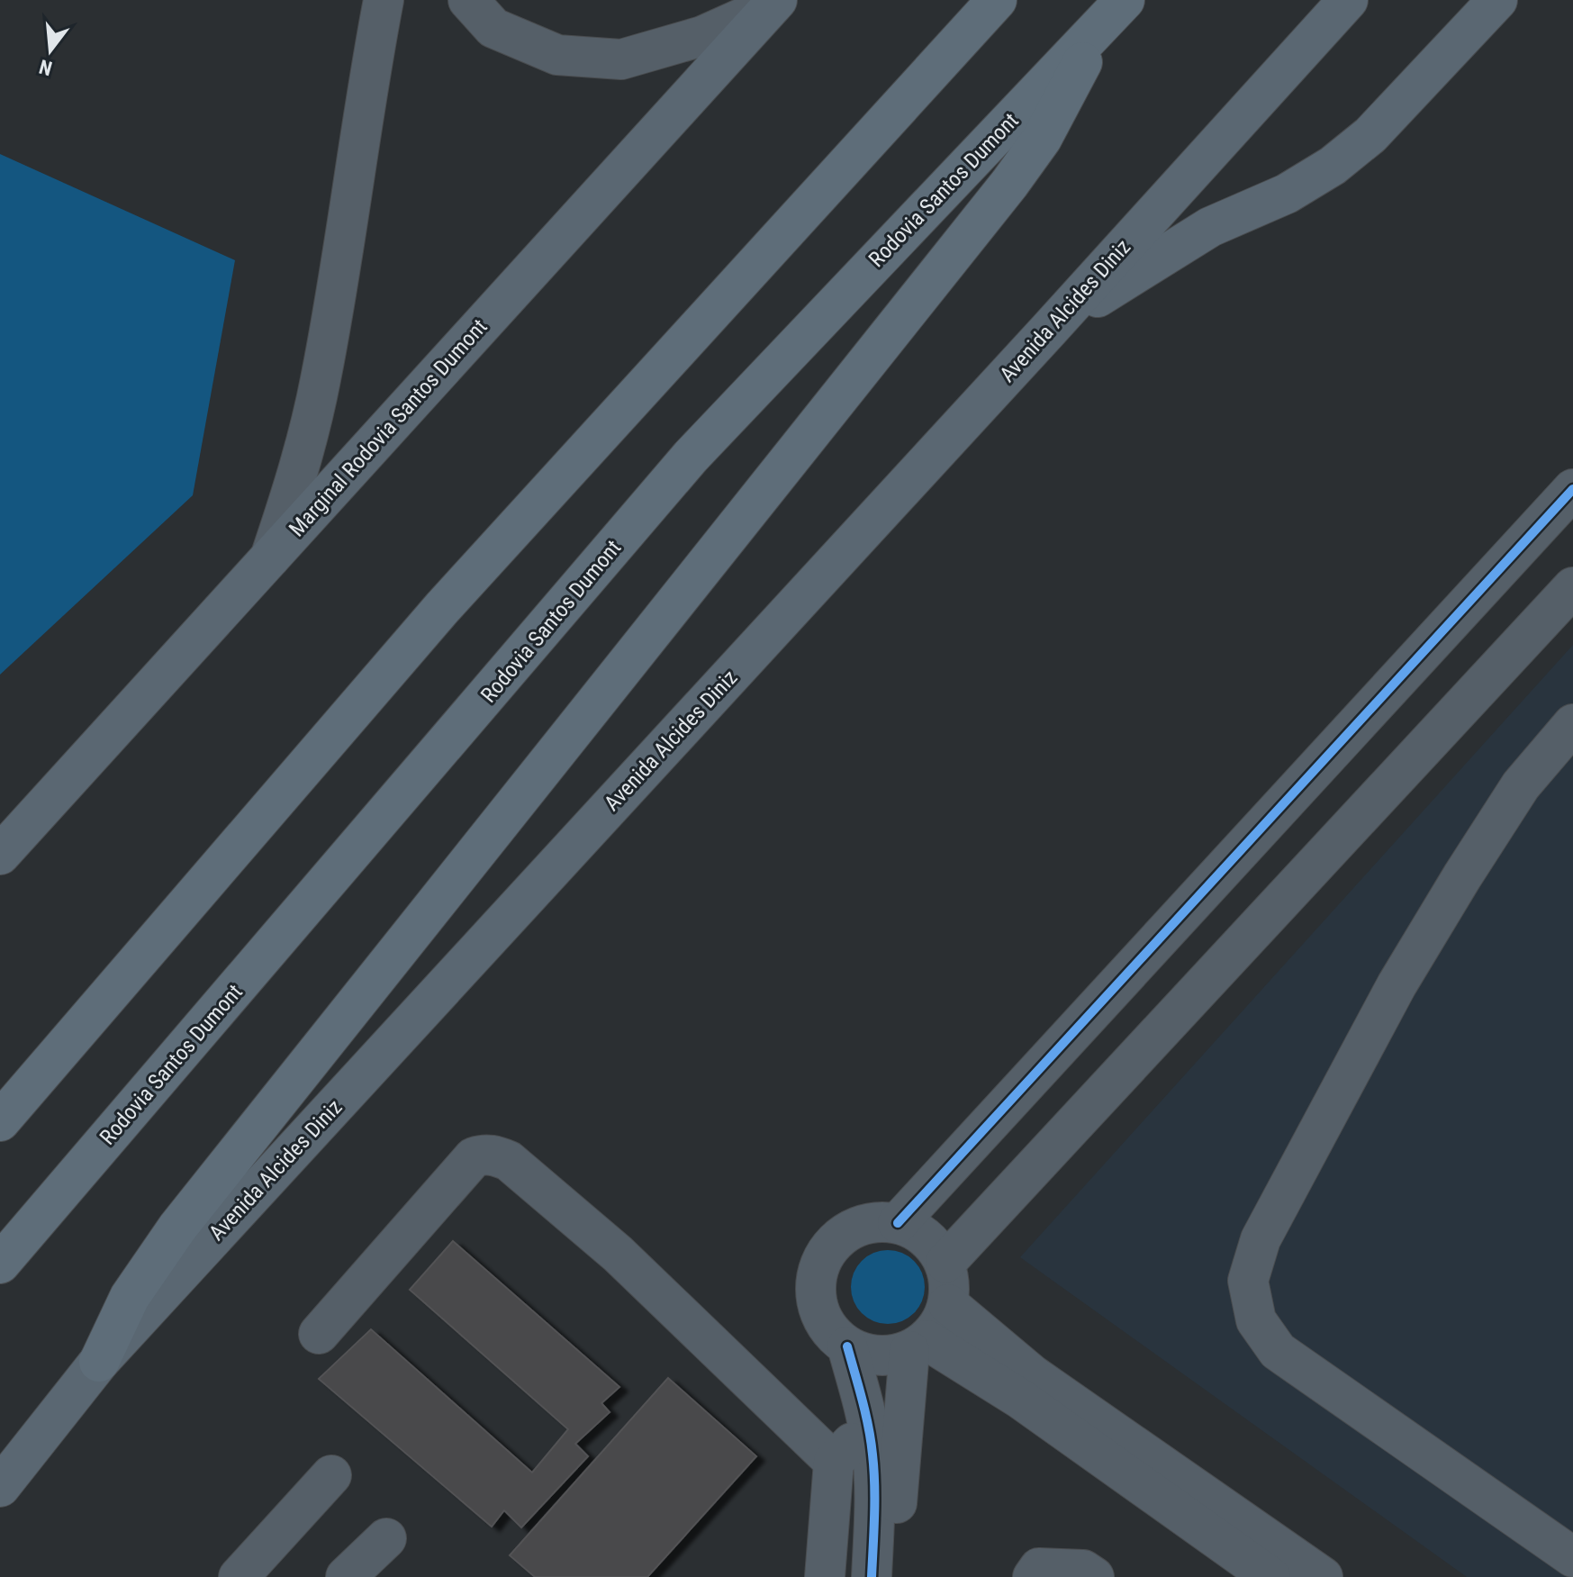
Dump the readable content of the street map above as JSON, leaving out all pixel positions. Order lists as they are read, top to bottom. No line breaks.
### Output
{"streets":{"highway":["Rodovia Santos Dumont"],"main road":["Avenida Alcides Diniz","Marginal Rodovia Santos Dumont"]},"north":"bottom"}
